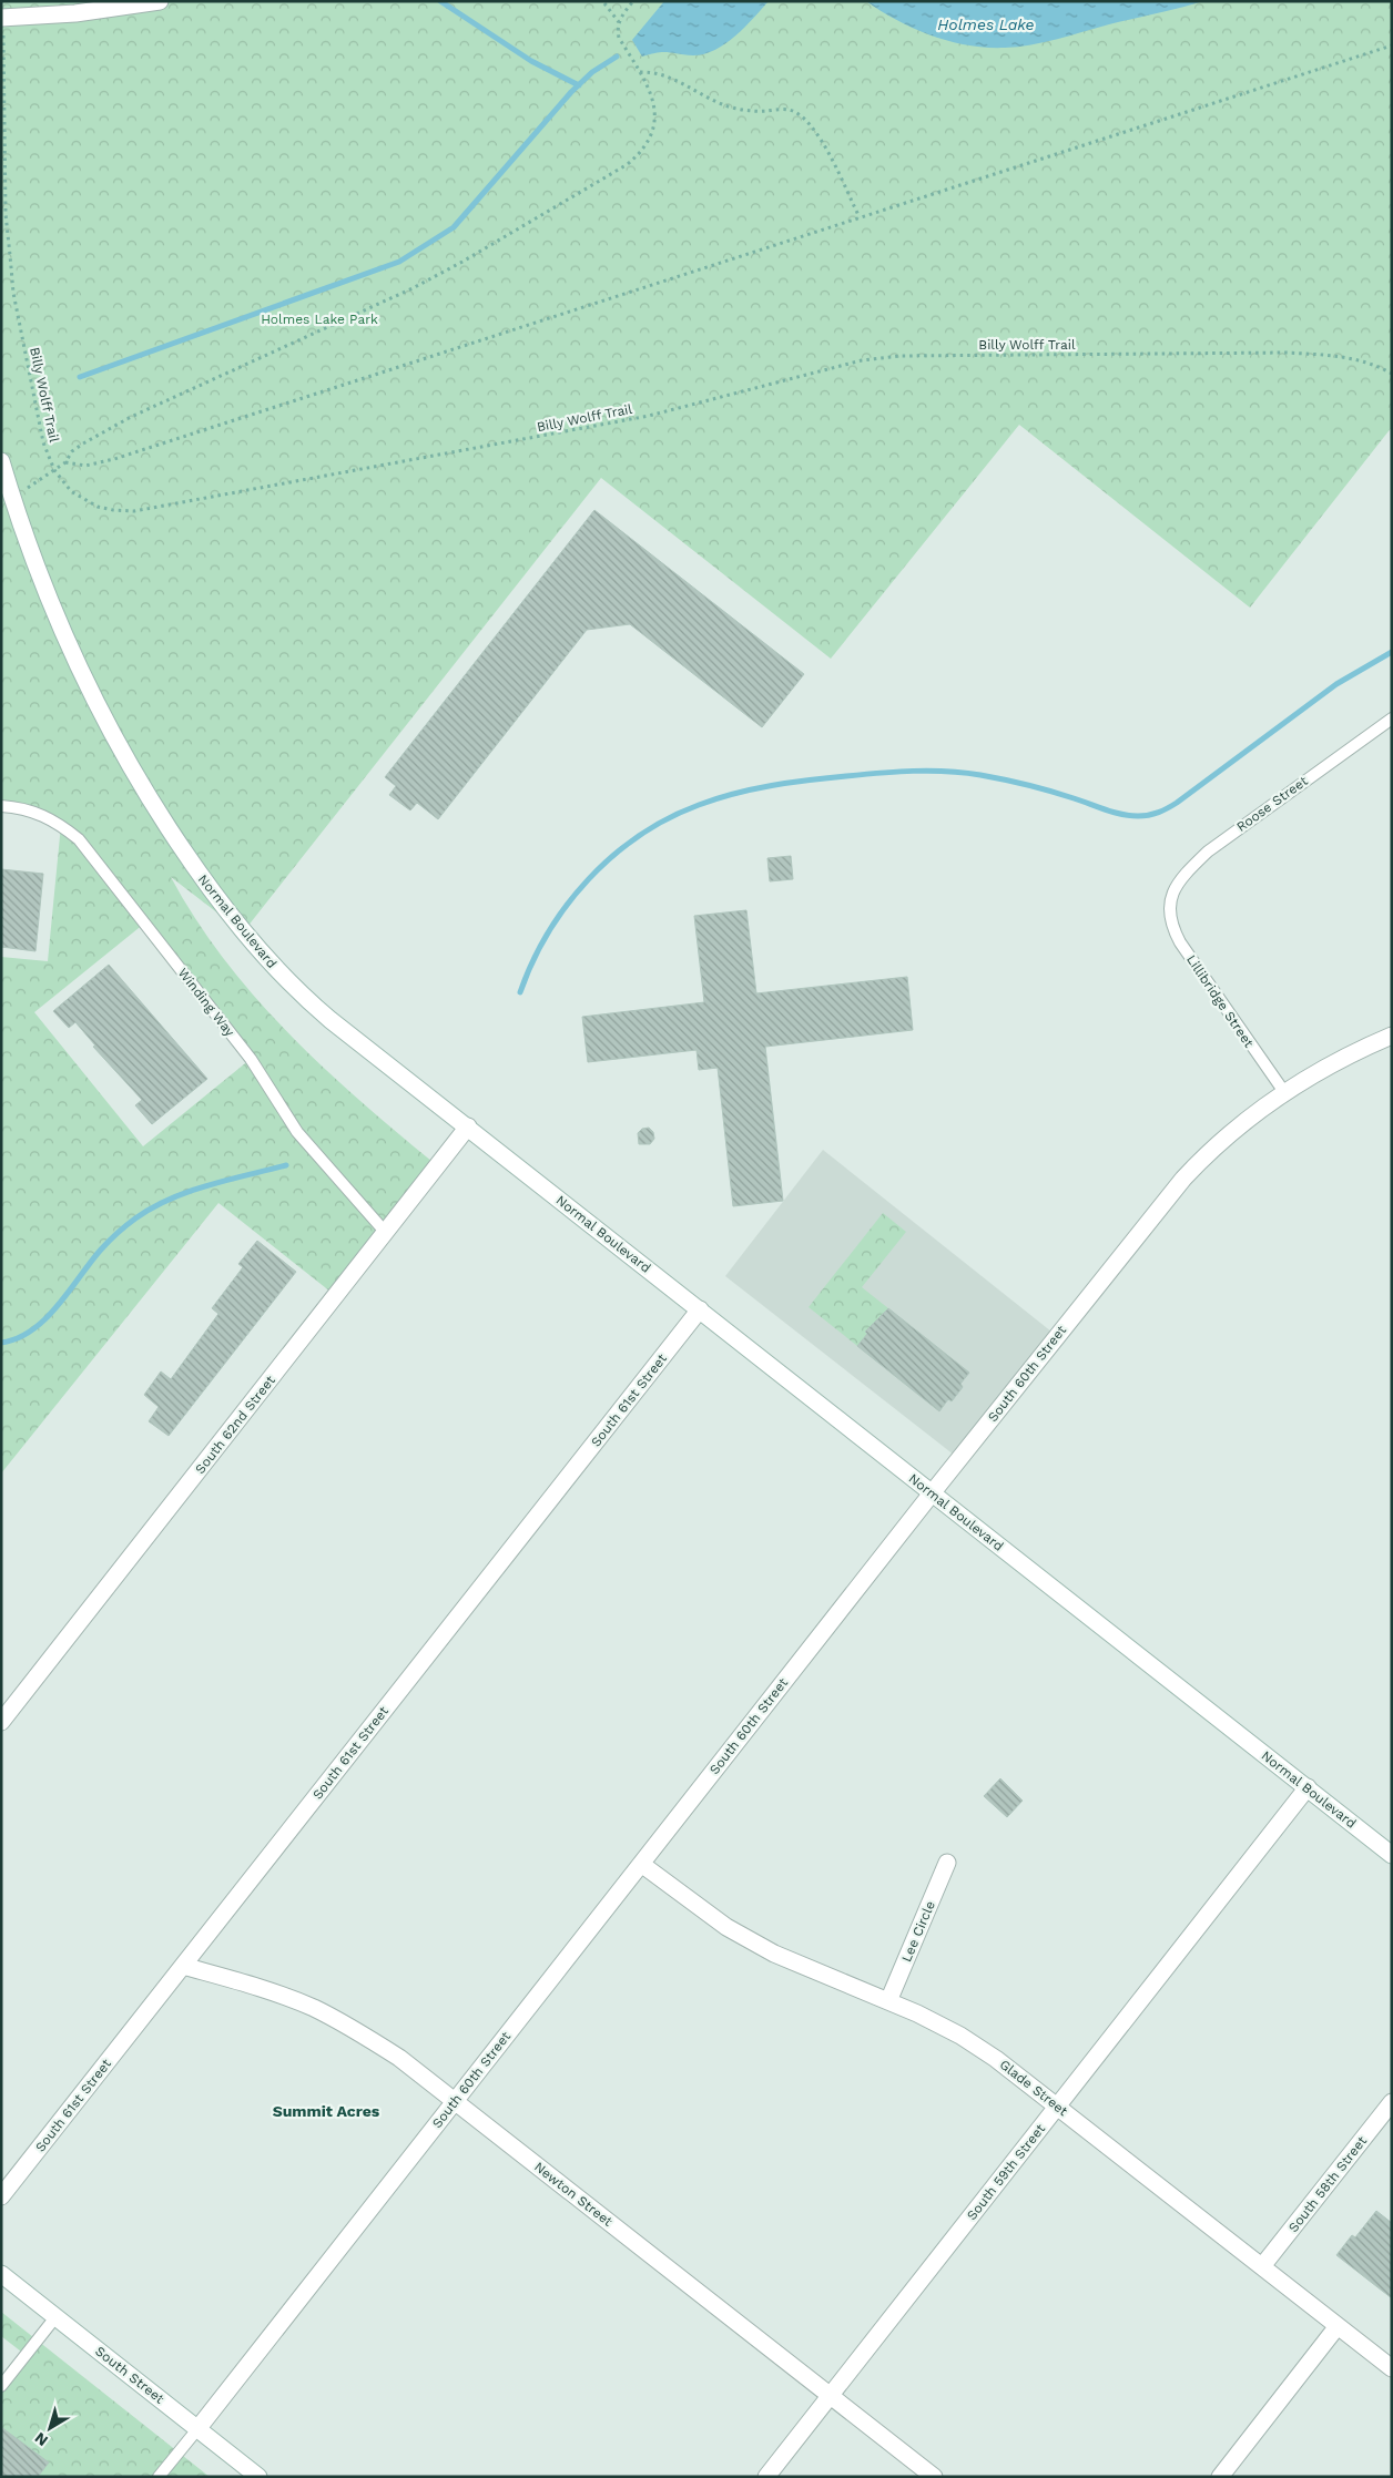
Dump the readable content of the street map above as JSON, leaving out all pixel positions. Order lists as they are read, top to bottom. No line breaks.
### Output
{"streets":{"street":["Normal Boulevard","South 60th Street","South 61st Street","South 62nd Street","Lee Circle","Glade Street","South 59th Street","South 58th Street","Newton Street","South Street"],"lane":["Roose Street","Lillibridge Street","Winding Way"],"path":["Billy Wolff Trail"]},"crossings":[["Roose Street","Lillibridge Street"],["Normal Boulevard","South 60th Street"],["Normal Boulevard","South 61st Street"],["Normal Boulevard","South 62nd Street"],["Normal Boulevard","South 59th Street"],["Lillibridge Street","South 60th Street"],["Winding Way","South 62nd Street"],["South 60th Street","Glade Street"],["South 60th Street","Newton Street"],["South 60th Street","South Street"],["South 61st Street","Newton Street"],["Lee Circle","Glade Street"],["Glade Street","South 59th Street"],["Glade Street","South 58th Street"],["South 59th Street","Newton Street"]],"districts":["Summit Acres"],"water":["Holmes Lake"],"parks":["Holmes Lake Park"],"north":"bottom left"}
